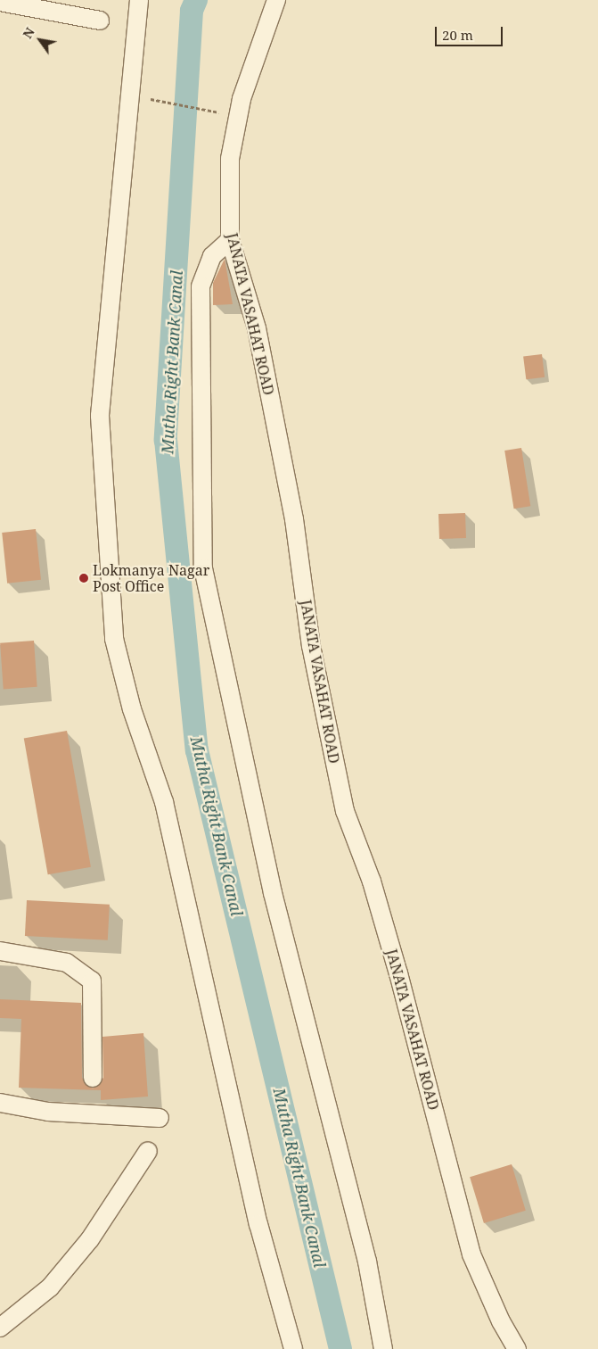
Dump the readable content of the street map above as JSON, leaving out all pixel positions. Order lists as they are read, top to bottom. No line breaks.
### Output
{"streets":{"street":["JANATA VASAHAT ROAD"]},"water":["Mutha Right Bank Canal"],"places":["Lokmanya Nagar Post Office"],"scale_bar":"20 m","north":"top left"}
